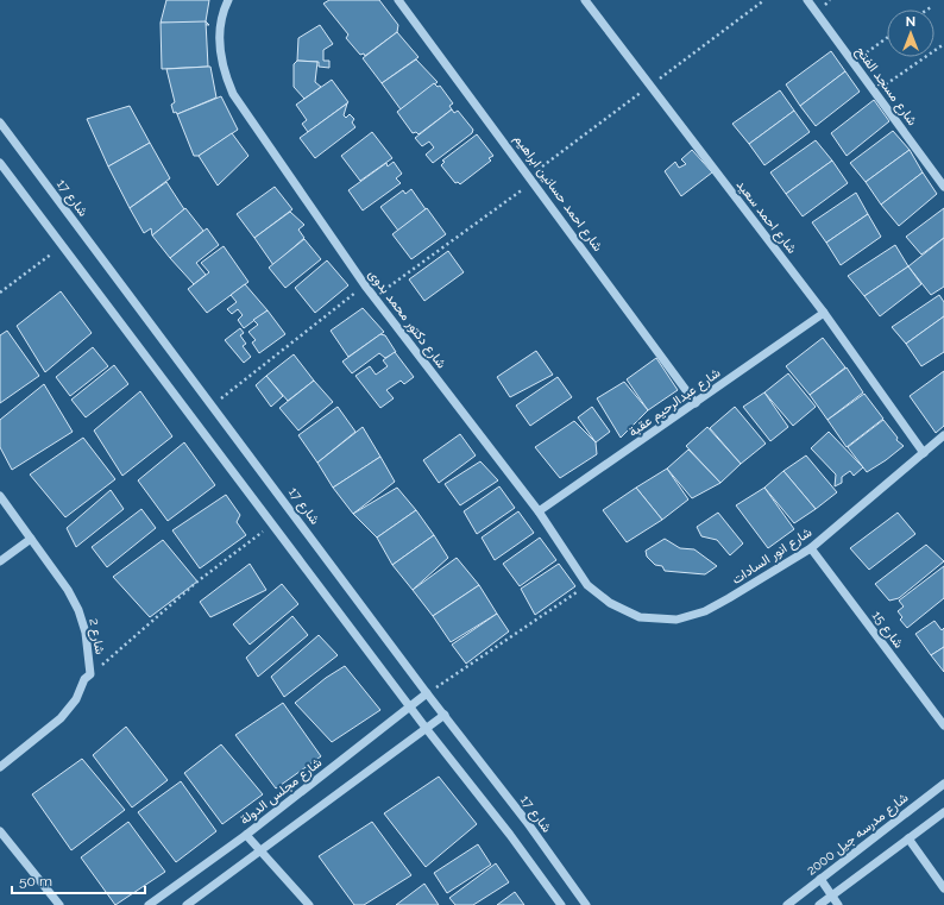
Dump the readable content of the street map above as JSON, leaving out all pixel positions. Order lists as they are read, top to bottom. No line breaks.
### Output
{"streets":{"street":["شارع مسجد الفتح","شارع احمد حسانين ابراهيم","شارع 17","شارع احمد سعيد","شارع دكتور محمد بدوى","شارع عبدالرحيم عقبة","شارع انور السادات","شارع 15","شارع 2","شارع مجلس الدولة","شارع مدرسه جيل 2000"]},"crossings":[["شارع احمد حسانين ابراهيم","شارع عبدالرحيم عقبة"],["شارع 17","شارع مجلس الدولة"],["شارع احمد سعيد","شارع عبدالرحيم عقبة"],["شارع احمد سعيد","شارع انور السادات"],["شارع دكتور محمد بدوى","شارع عبدالرحيم عقبة"],["شارع دكتور محمد بدوى","شارع انور السادات"],["شارع انور السادات","شارع 15"]],"scale_bar":"50 m","north":"top"}
